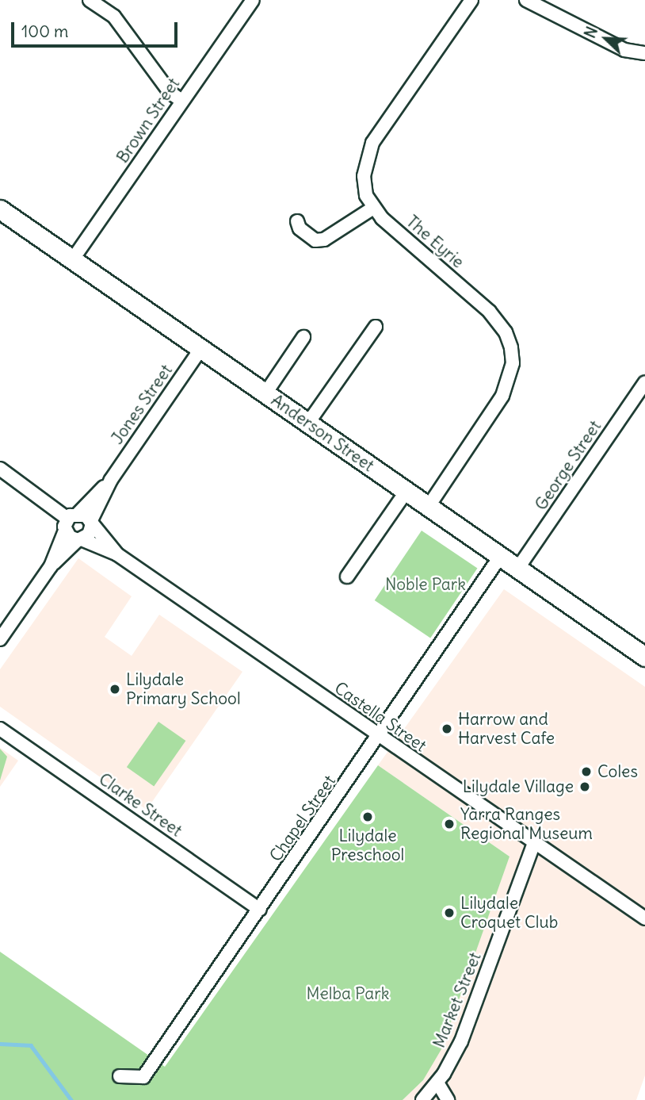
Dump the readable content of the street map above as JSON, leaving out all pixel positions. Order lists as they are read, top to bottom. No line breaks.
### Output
{"streets":{"main road":["Anderson Street"],"street":["Brown Street","The Eyrie","Jones Street","George Street","Castella Street","Clarke Street","Chapel Street","Market Street"]},"crossings":[["Brown Street","Anderson Street"],["The Eyrie","Anderson Street"],["Jones Street","Anderson Street"],["Jones Street","Castella Street"],["Anderson Street","George Street"],["Anderson Street","Chapel Street"],["Castella Street","Chapel Street"],["Castella Street","Market Street"],["Clarke Street","Chapel Street"]],"parks":["Noble Park","Melba Park"],"places":["Lilydale Primary School","Harrow and Harvest Cafe","Coles","Lilydale Village","Lilydale Preschool","Yarra Ranges Regional Museum","Lilydale Croquet Club"],"scale_bar":"100 m","north":"top left"}
